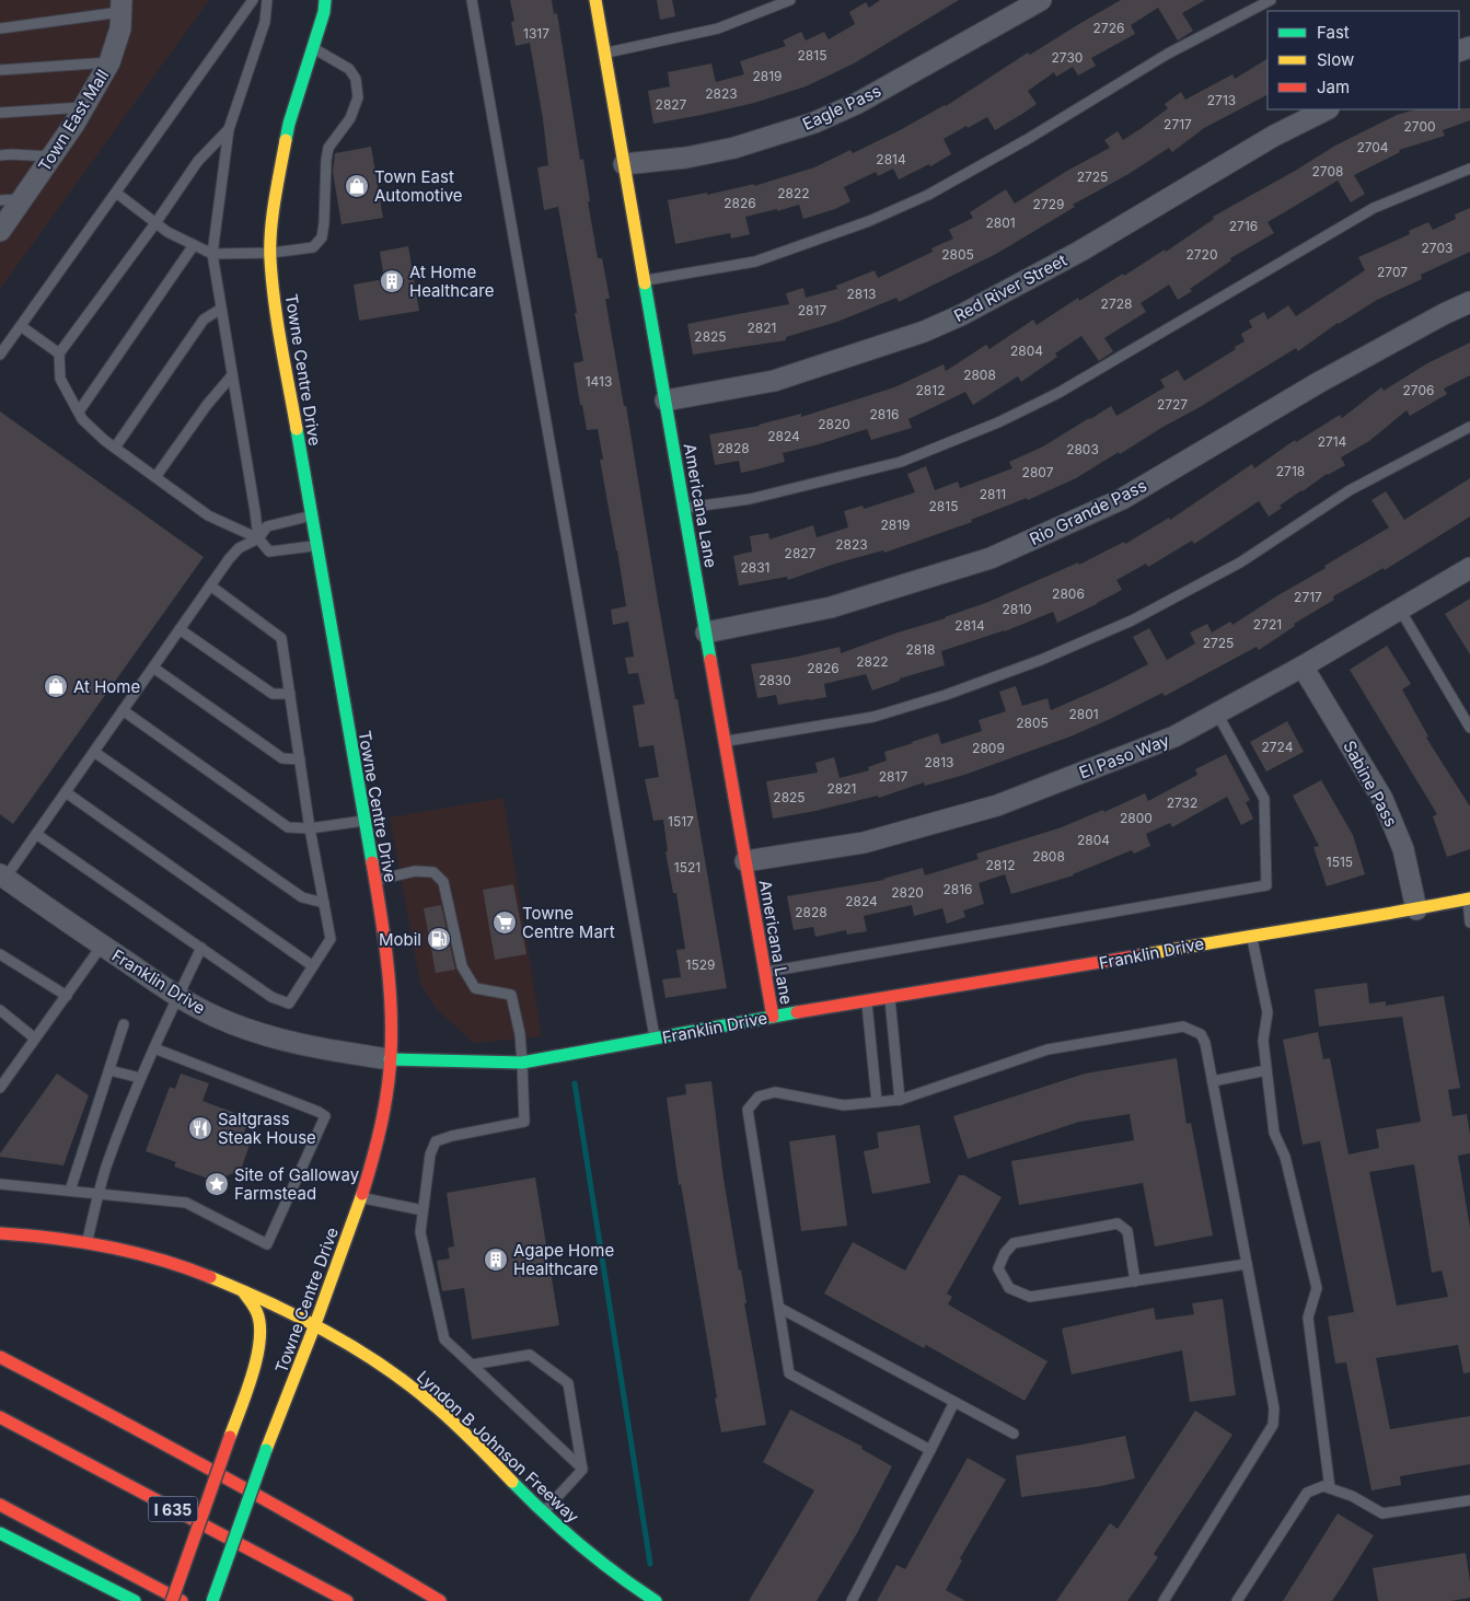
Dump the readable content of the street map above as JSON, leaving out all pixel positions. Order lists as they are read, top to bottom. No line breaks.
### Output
{"streets":{"main road":["Towne Centre Drive","Americana Lane","Franklin Drive","Lyndon B Johnson Freeway","I 635"],"street":["Eagle Pass","Town East Mall","Red River Street","Rio Grande Pass","El Paso Way","Sabine Pass"]},"crossings":[["Eagle Pass","Americana Lane"],["Red River Street","Americana Lane"],["Towne Centre Drive","Franklin Drive"],["Towne Centre Drive","Lyndon B Johnson Freeway"],["Americana Lane","Rio Grande Pass"],["Americana Lane","El Paso Way"],["Americana Lane","Franklin Drive"],["El Paso Way","Sabine Pass"],["Sabine Pass","Franklin Drive"]],"places":{"shop":["Town East Automotive","At Home"],"building":["At Home Healthcare","Agape Home Healthcare"],"supermarket":["Towne Centre Mart"],"fuel station":["Mobil"],"restaurant":["Saltgrass Steak House"],"place":["Site of Galloway Farmstead"]},"house_numbers":["2726","1317","2815","2730","2819","2823","2713","2827","2717","2700","2704","2814","2708","2725","2822","2826","2729","2801","2716","2703","2805","2720","2707","2813","2728","2817","2821","2825","2804","2808","1413","2812","2706","2727","2816","2820","2824","2714","2828","2803","2718","2807","2811","2815","2819","2823","2827","2831","2806","2717","2810","2721","2814","2725","2818","2822","2826","2830","2801","2805","2724","2809","2813","2817","2821","2825","2732","2800","1517","2804","2808","1515","2812","1521","2816","2820","2824","2828","1529"],"legend":["Fast","Slow","Jam"]}
